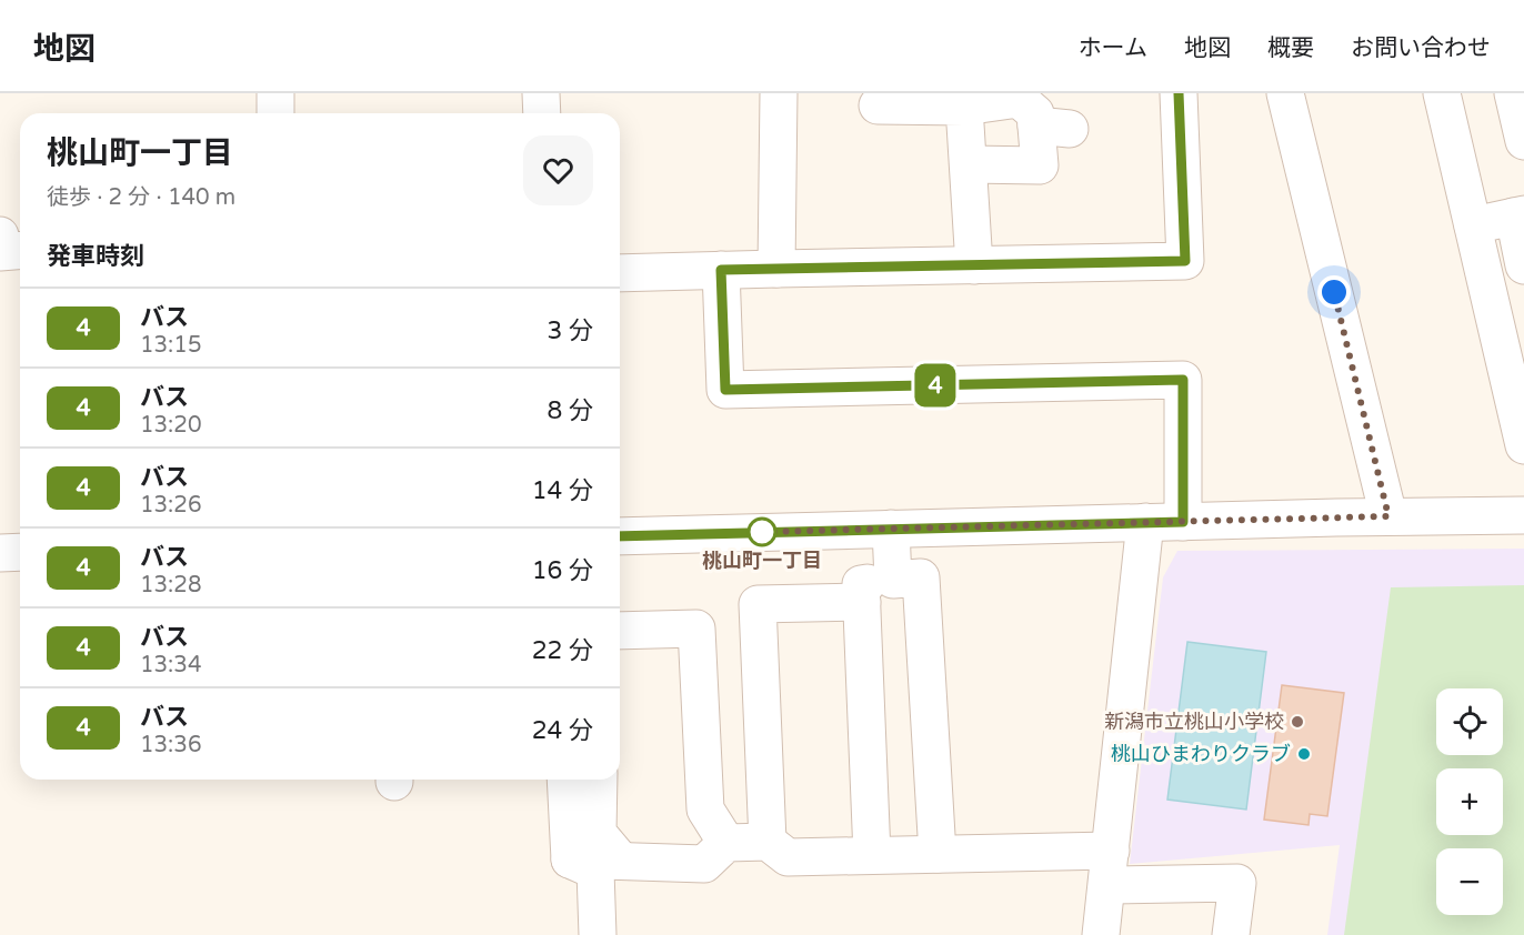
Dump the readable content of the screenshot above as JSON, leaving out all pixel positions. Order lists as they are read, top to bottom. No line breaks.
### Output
{"places":["桃山町一丁目","新潟市立桃山小学校","桃山ひまわりクラブ"],"lines":["bus line 4"],"page":{"header":"地図","nav":["ホーム","地図","概要","お問い合わせ"],"on_map":"4","heading":[["桃山町一丁目","徒歩 · 2 分 · 140 m"],"発車時刻"],"list":[{"mark":"4","name":"バス","note":"13:15","value":"3 分"},{"mark":"4","name":"バス","note":"13:20","value":"8 分"},{"mark":"4","name":"バス","note":"13:26","value":"14 分"},{"mark":"4","name":"バス","note":"13:28","value":"16 分"},{"mark":"4","name":"バス","note":"13:34","value":"22 分"},{"mark":"4","name":"バス","note":"13:36","value":"24 分"}],"map_buttons":["+","−"]}}
